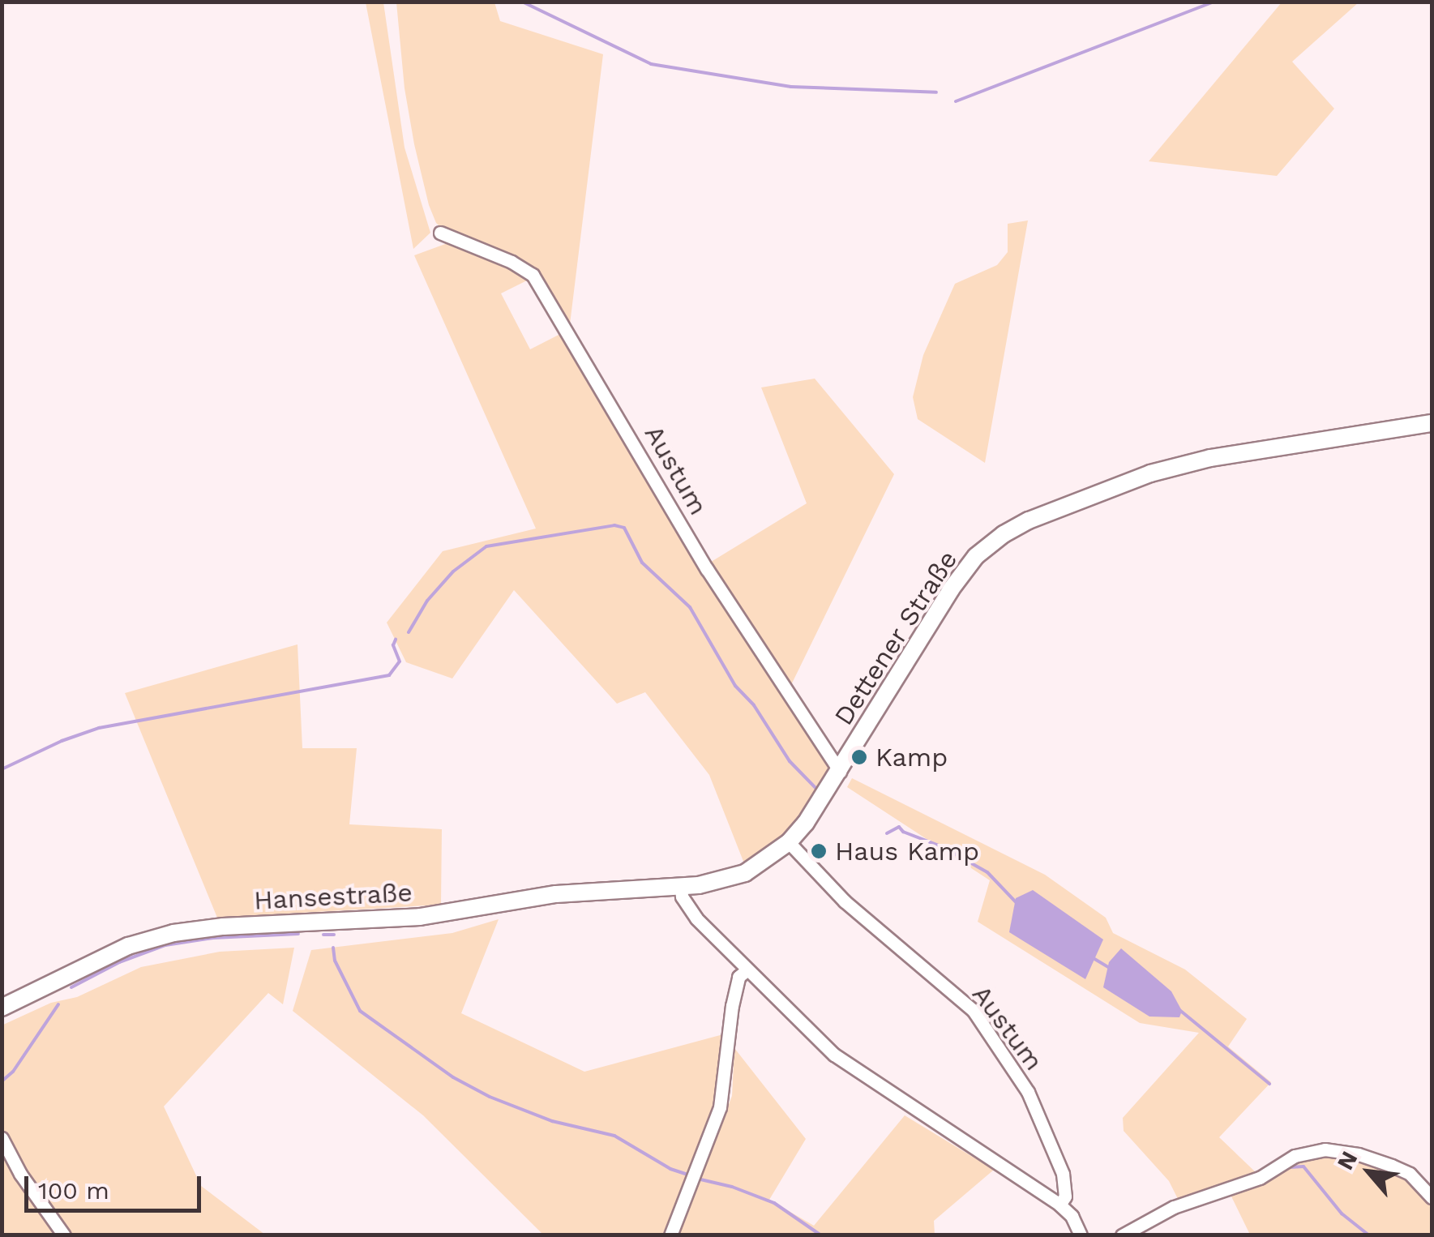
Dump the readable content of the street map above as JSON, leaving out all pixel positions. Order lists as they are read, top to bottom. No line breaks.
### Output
{"streets":{"street":["Austum","Dettener Straße","Hansestraße"]},"crossings":[["Austum","Dettener Straße"],["Dettener Straße","Hansestraße"]],"places":["Kamp","Haus Kamp"],"scale_bar":"100 m","north":"top left"}
